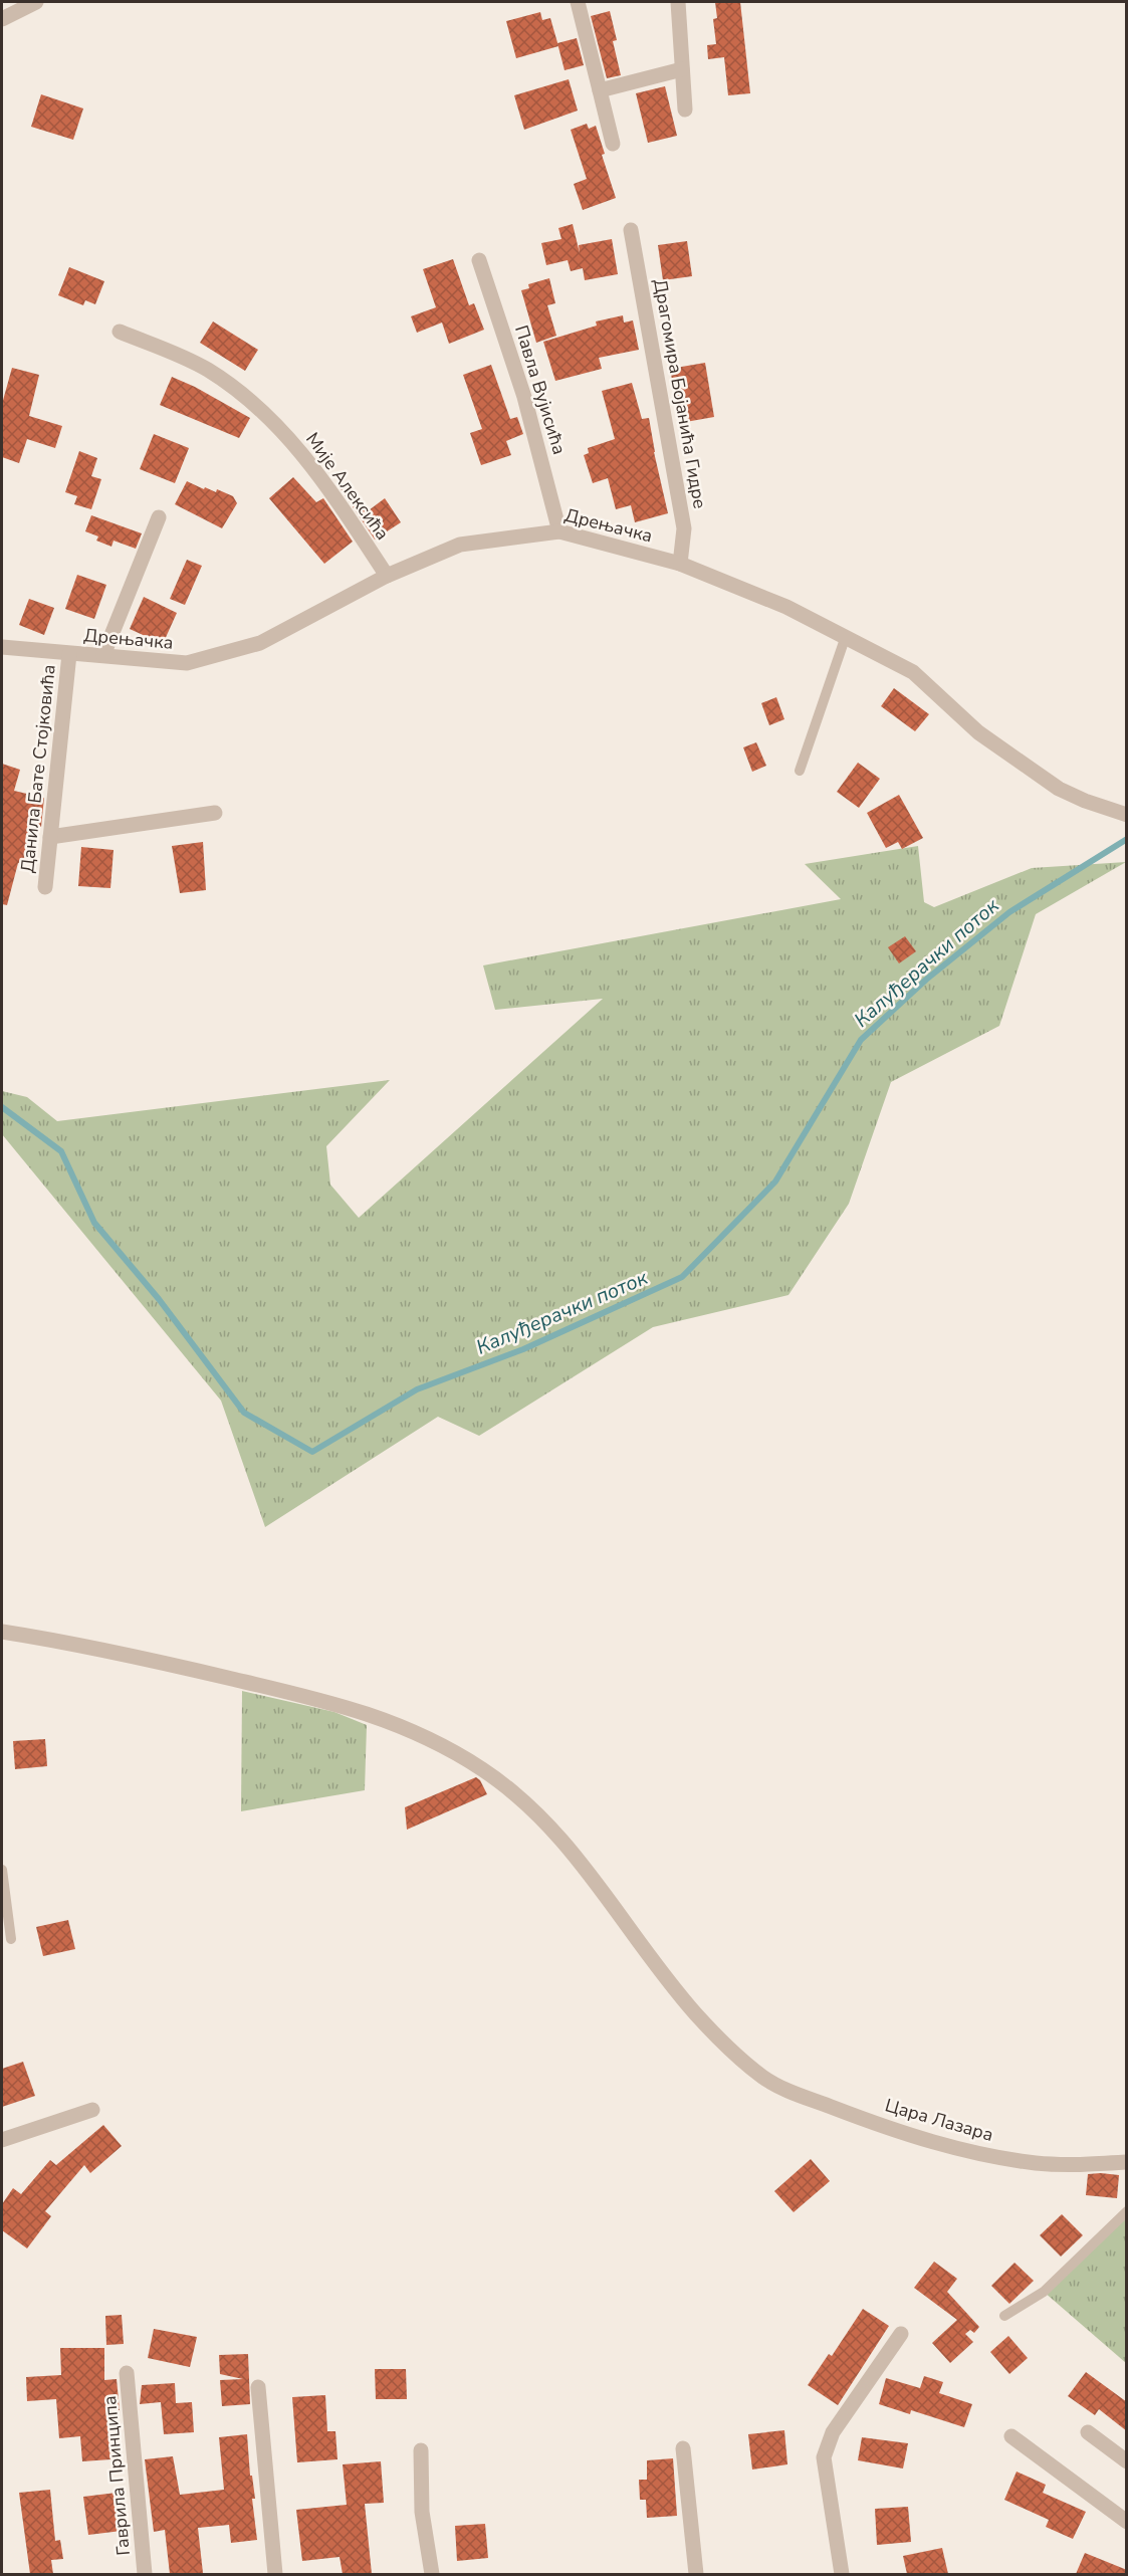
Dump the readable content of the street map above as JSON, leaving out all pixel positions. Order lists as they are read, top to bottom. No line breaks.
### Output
{"streets":{"street":["Павла Вујисића","Драгомира Бојанића Гидре","Мије Алексића","Дрењачка","Данила Бате Стојковића","Цара Лазара","Гаврила Принципа"]},"crossings":[["Павла Вујисића","Дрењачка"],["Драгомира Бојанића Гидре","Дрењачка"],["Мије Алексића","Дрењачка"],["Дрењачка","Данила Бате Стојковића"]],"water":["Калуђерачки поток"]}
